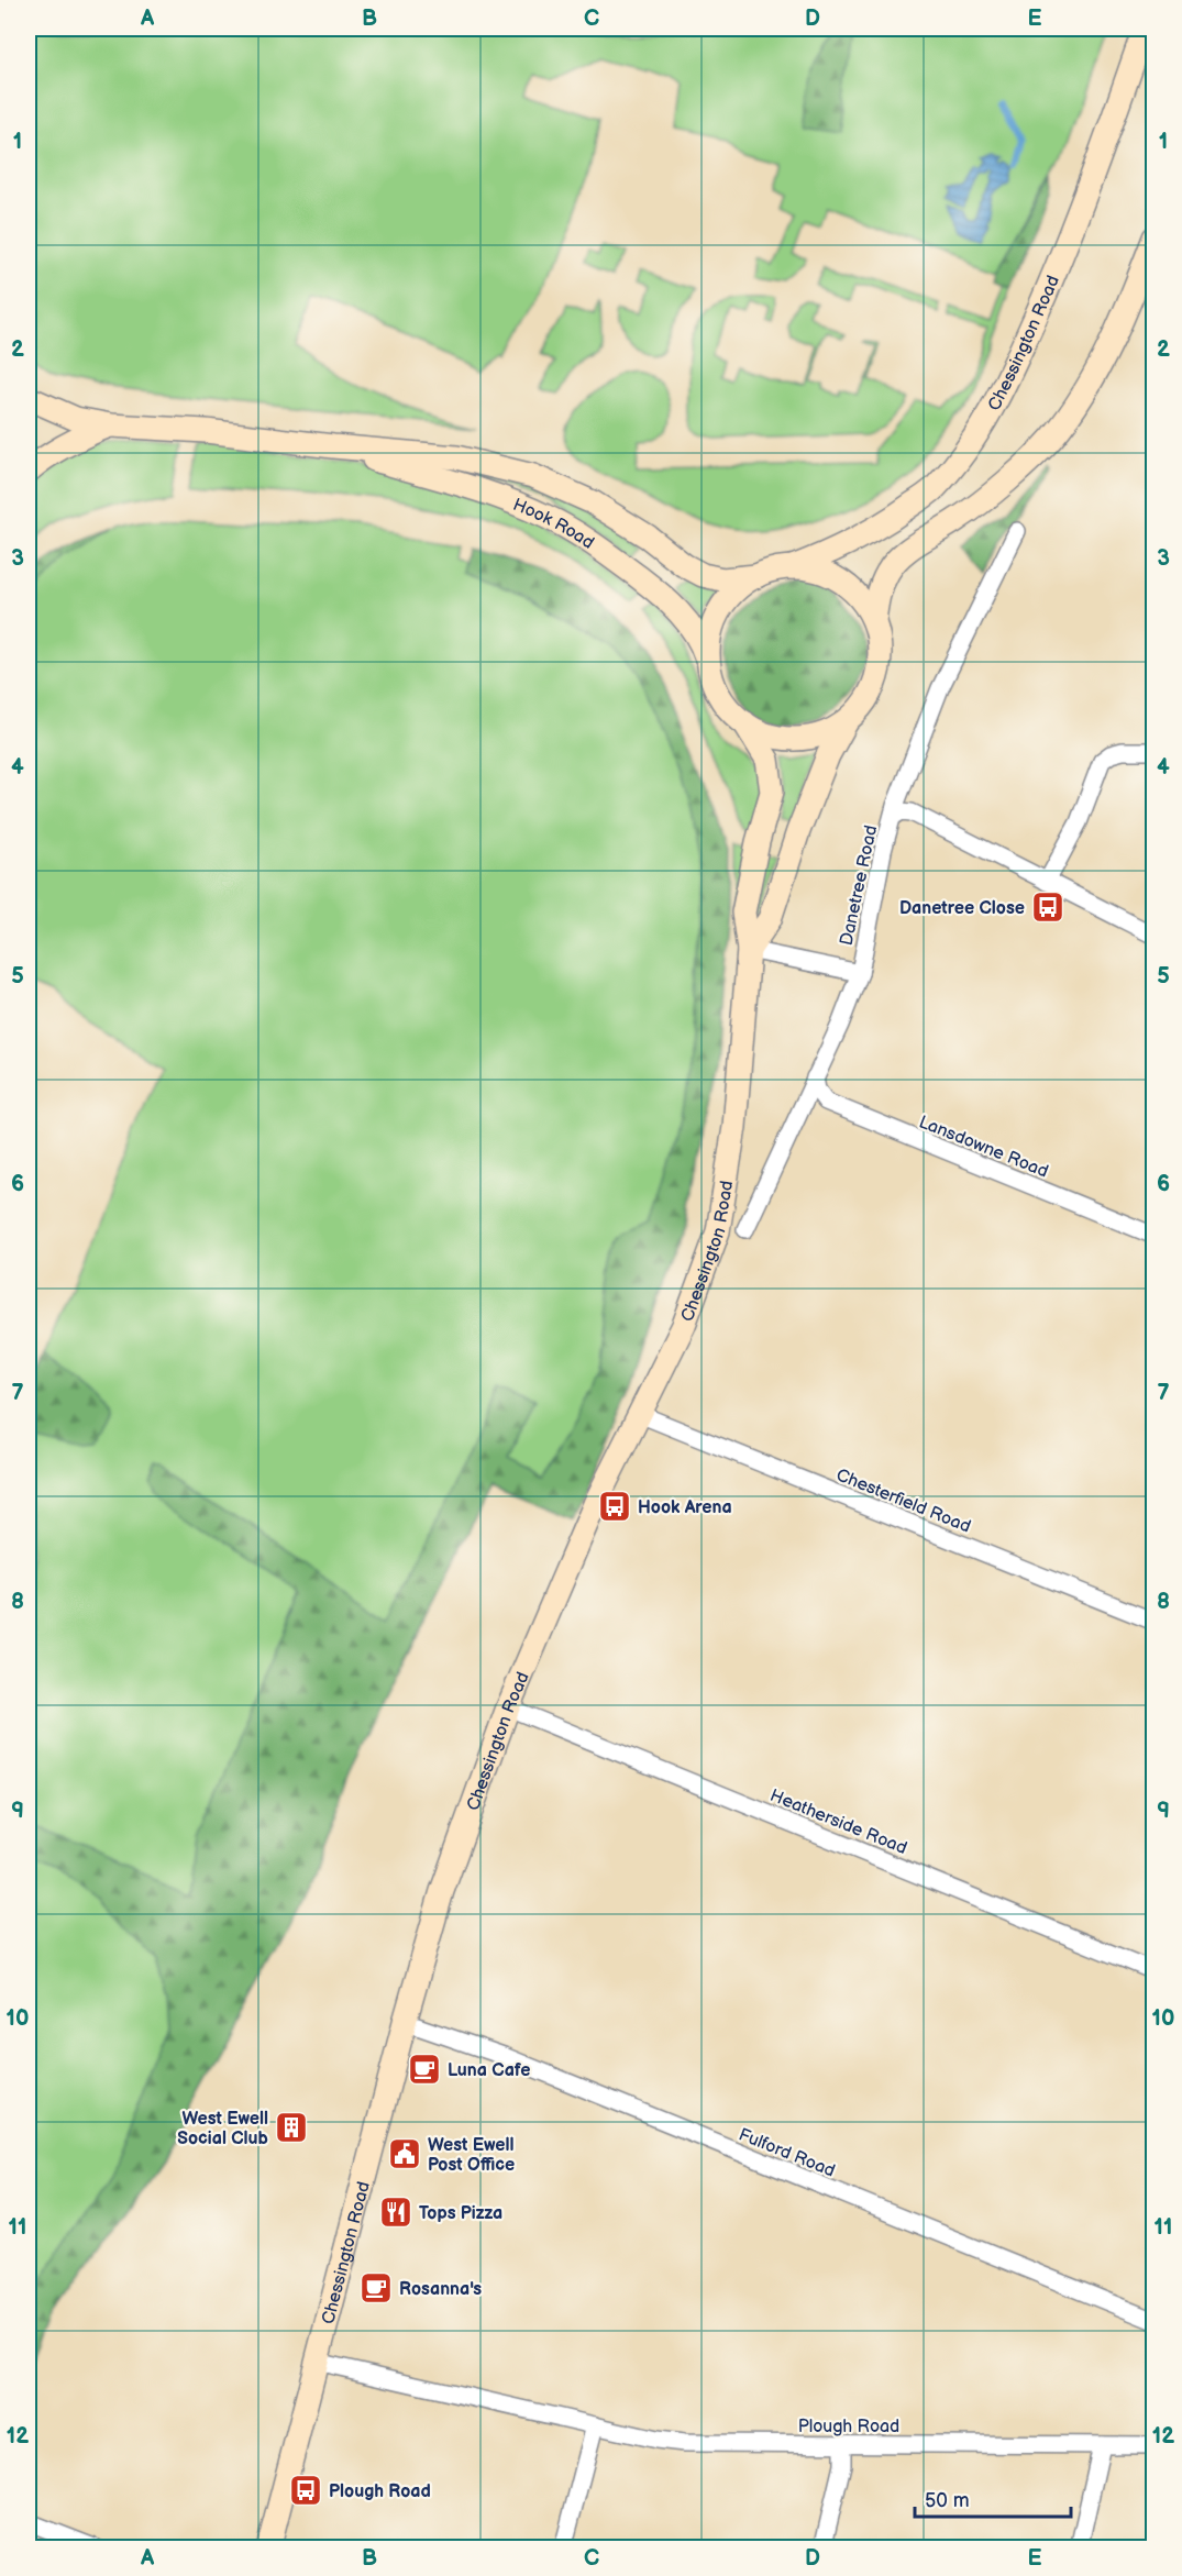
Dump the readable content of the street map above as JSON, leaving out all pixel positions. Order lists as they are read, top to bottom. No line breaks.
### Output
{"streets":{"main road":["Chessington Road","Hook Road"],"street":["Danetree Road","Lansdowne Road","Chesterfield Road","Heatherside Road","Fulford Road","Plough Road"]},"crossings":[["Chessington Road","Hook Road"],["Chessington Road","Chesterfield Road"],["Chessington Road","Heatherside Road"],["Chessington Road","Fulford Road"],["Chessington Road","Plough Road"],["Danetree Road","Lansdowne Road"]],"places":{"bus stop":["Danetree Close","Hook Arena","Plough Road"],"cafe":["Luna Cafe","Rosanna's"],"building":["West Ewell Social Club"],"public building":["West Ewell Post Office"],"restaurant":["Tops Pizza"]},"scale_bar":"50 m","grid":{"columns":["A","B","C","D","E"],"rows":["1","2","3","4","5","6","7","8","9","10","11","12"]}}
